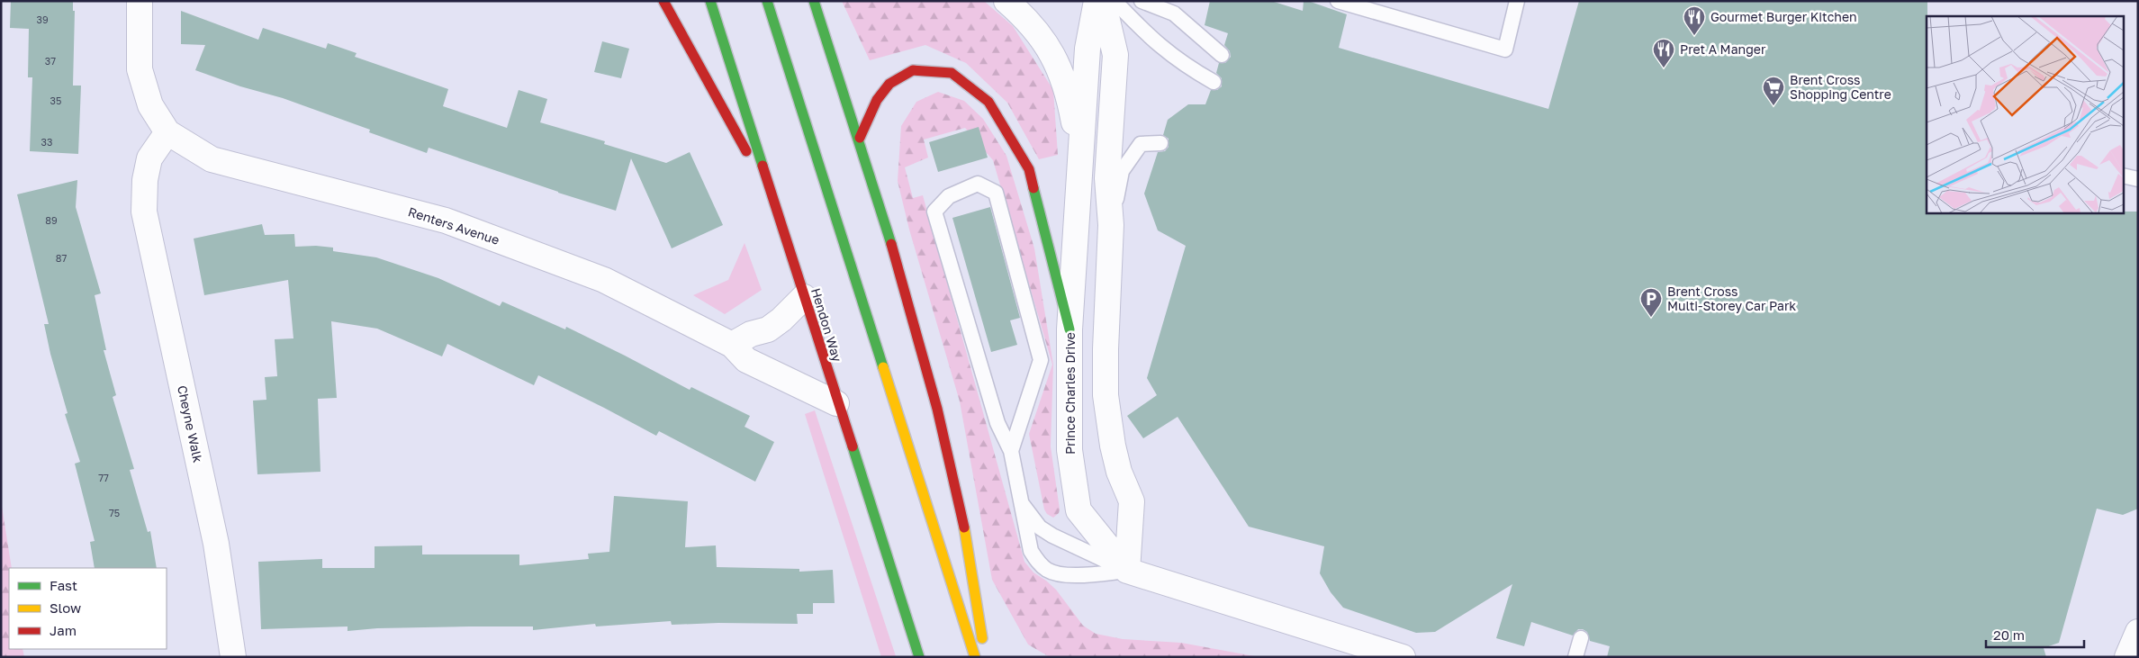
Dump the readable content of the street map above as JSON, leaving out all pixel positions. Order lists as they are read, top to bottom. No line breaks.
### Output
{"streets":{"highway":["Hendon Way"],"street":["Renters Avenue","Prince Charles Drive","Cheyne Walk"]},"crossings":[["Renters Avenue","Hendon Way"],["Renters Avenue","Cheyne Walk"]],"places":{"restaurant":["Gourmet Burger Kitchen","Pret A Manger"],"supermarket":["Brent Cross Shopping Centre"],"parking":["Brent Cross Multi-Storey Car Park"]},"house_numbers":["39","37","35","33","89","87","77","75"],"legend":["Fast","Slow","Jam"],"scale_bar":"20 m"}
